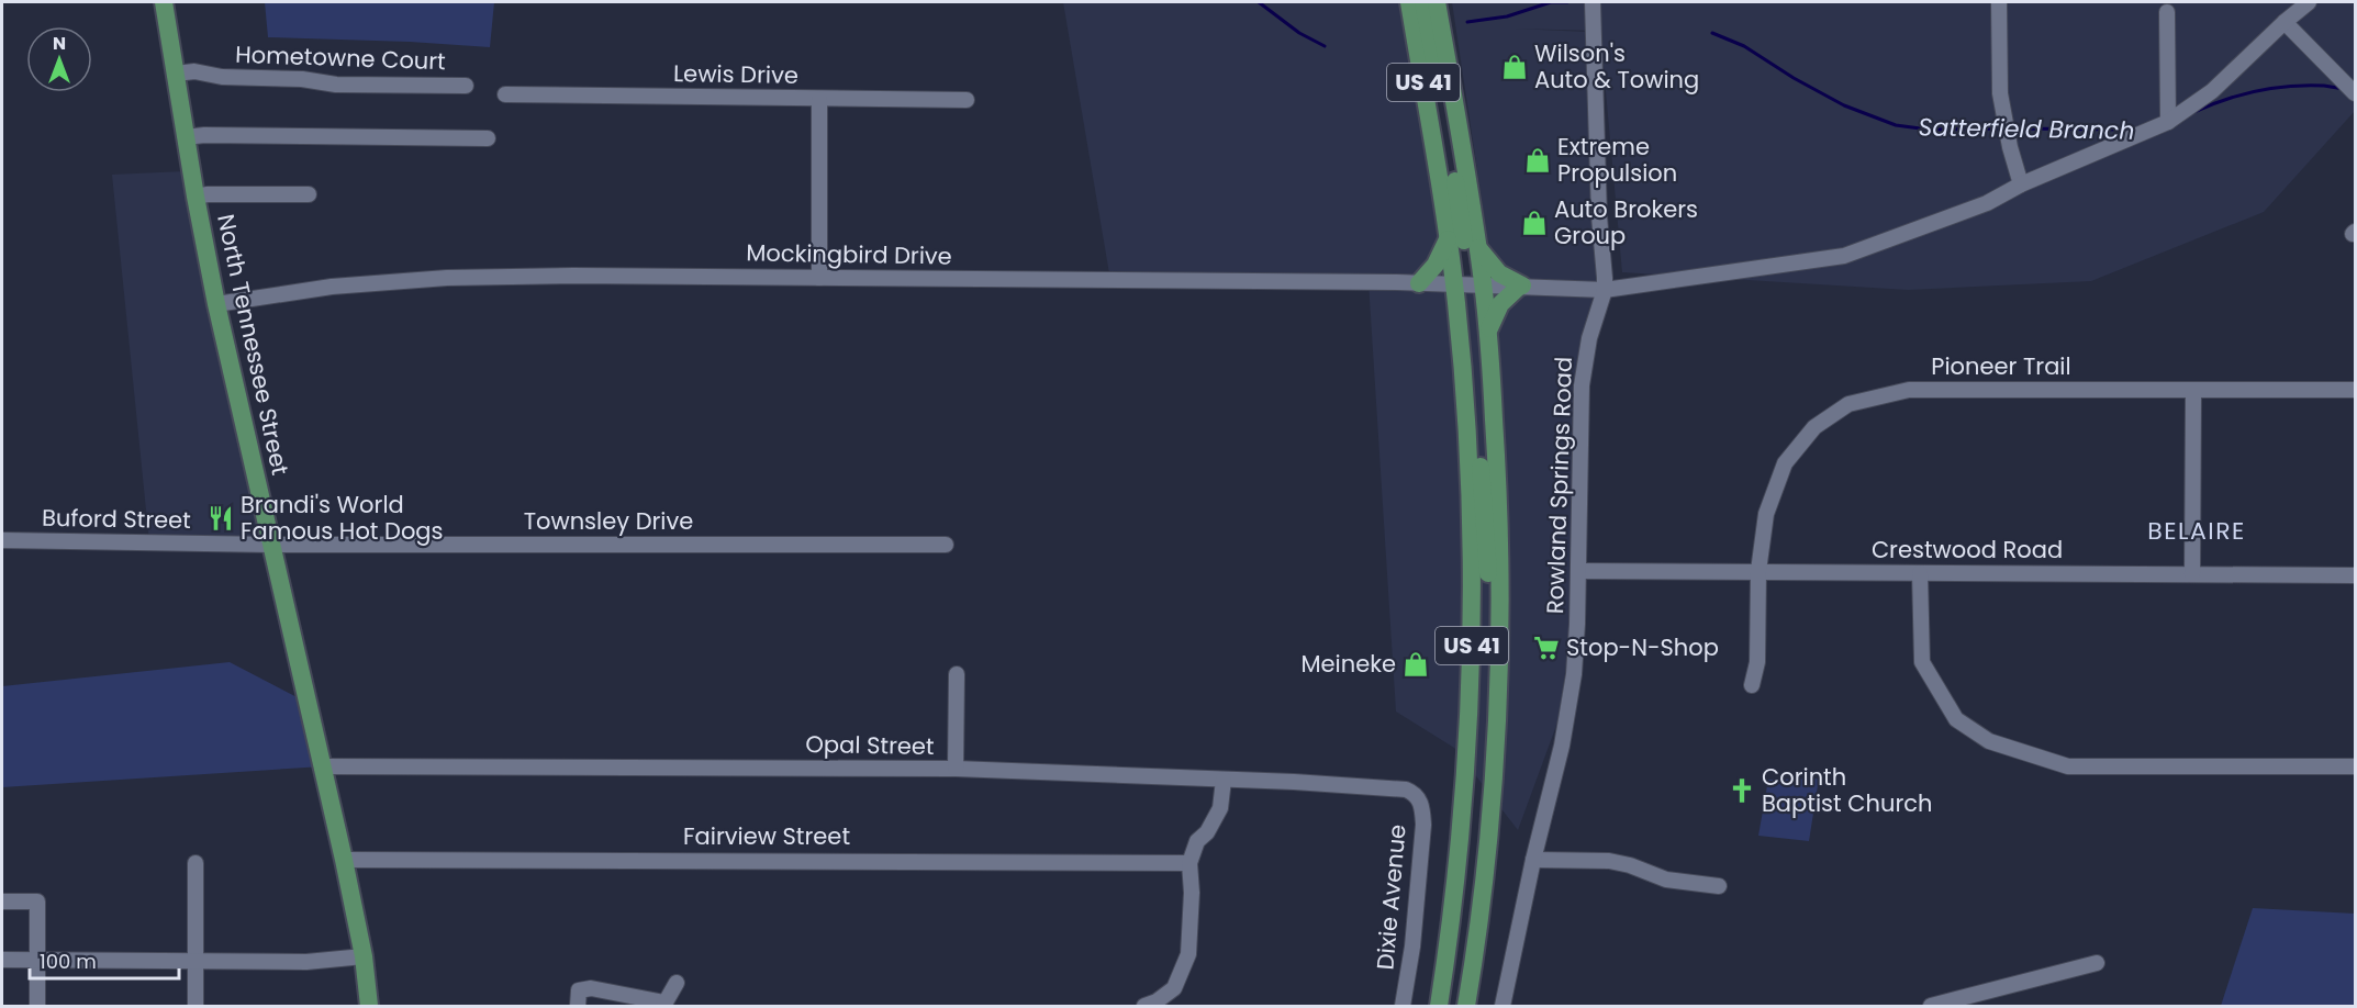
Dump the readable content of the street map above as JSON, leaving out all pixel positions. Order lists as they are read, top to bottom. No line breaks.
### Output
{"streets":{"main road":["US 41","North Tennessee Street"],"street":["Hometowne Court","Lewis Drive","Mockingbird Drive","Pioneer Trail","Rowland Springs Road","Buford Street","Townsley Drive","Crestwood Road","Opal Street","Fairview Street","Dixie Avenue"]},"crossings":[["Hometowne Court","North Tennessee Street"],["US 41","Mockingbird Drive"],["Mockingbird Drive","North Tennessee Street"],["Mockingbird Drive","Rowland Springs Road"],["North Tennessee Street","Buford Street"],["North Tennessee Street","Townsley Drive"],["North Tennessee Street","Opal Street"],["North Tennessee Street","Fairview Street"],["Pioneer Trail","Crestwood Road"],["Rowland Springs Road","Crestwood Road"],["Buford Street","Townsley Drive"],["Opal Street","Dixie Avenue"]],"districts":["BELAIRE"],"water":["Satterfield Branch"],"places":{"shop":["Wilson's Auto & Towing","Extreme Propulsion","Auto Brokers Group","Meineke"],"restaurant":["Brandi's World Famous Hot Dogs"],"supermarket":["Stop-N-Shop"],"church":["Corinth Baptist Church"]},"scale_bar":"100 m","north":"top"}
